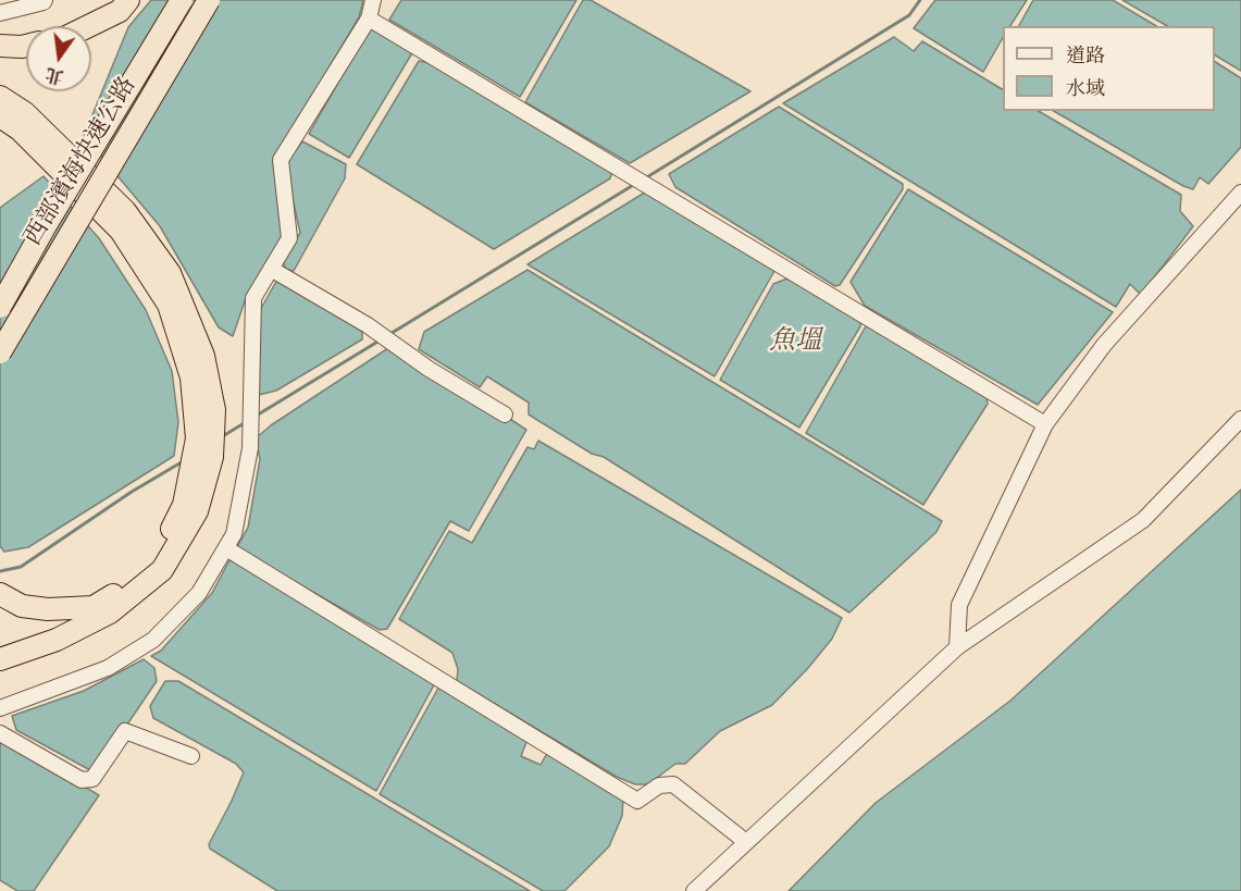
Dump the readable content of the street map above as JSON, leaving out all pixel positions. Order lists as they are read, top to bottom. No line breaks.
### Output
{"streets":{"highway":["西部濱海快速公路"]},"water":["魚塭"],"legend":["道路","水域"],"north":"bottom"}
